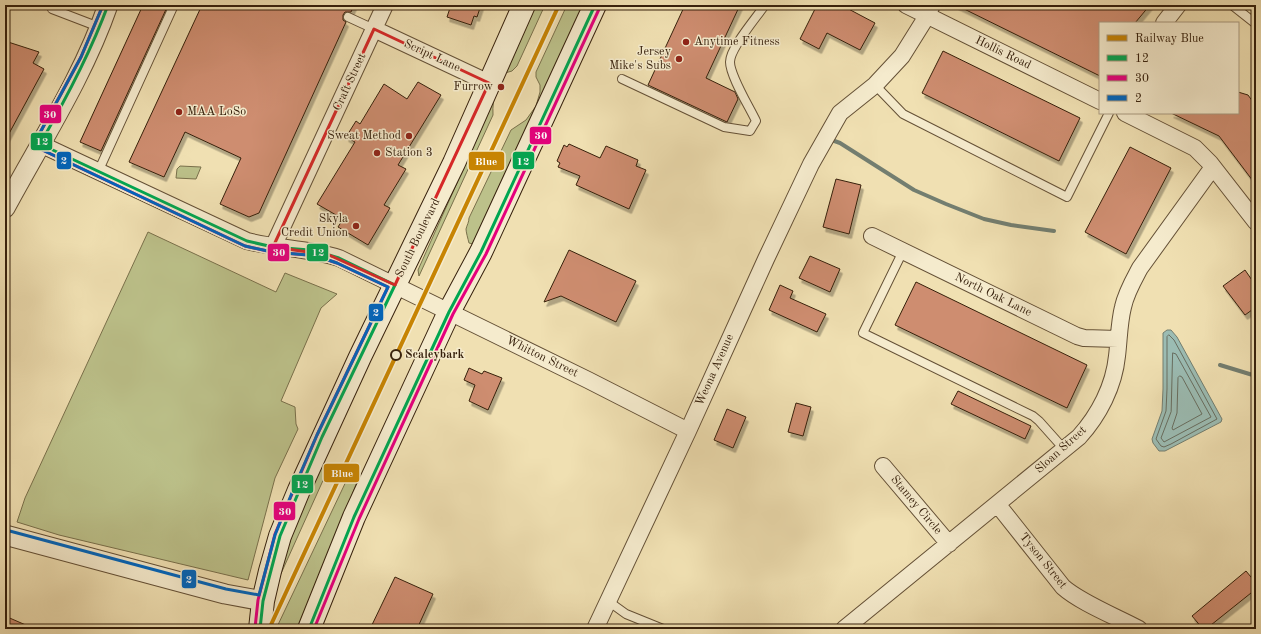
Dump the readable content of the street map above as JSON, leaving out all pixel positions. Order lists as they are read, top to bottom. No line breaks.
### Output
{"streets":{"main road":["South Boulevard"],"street":["Hollis Road","Script Lane","Craft Street","North Oak Lane","Whitton Street","Weona Avenue","Sloan Street","Stamey Circle","Tyson Street"]},"crossings":[["Script Lane","Craft Street"],["Script Lane","South Boulevard"],["Craft Street","Whitton Street"],["South Boulevard","Whitton Street"],["North Oak Lane","Sloan Street"],["Whitton Street","Weona Avenue"],["Sloan Street","Stamey Circle"],["Sloan Street","Tyson Street"]],"places":["Anytime Fitness","Jersey Mike's Subs","Furrow","MAA LoSo","Sweat Method","Station 3","Skyla Credit Union","Scaleybark"],"lines":["rail line Blue","transit line 12","transit line 30","transit line 2"],"legend":["Railway Blue","12","30","2"]}
